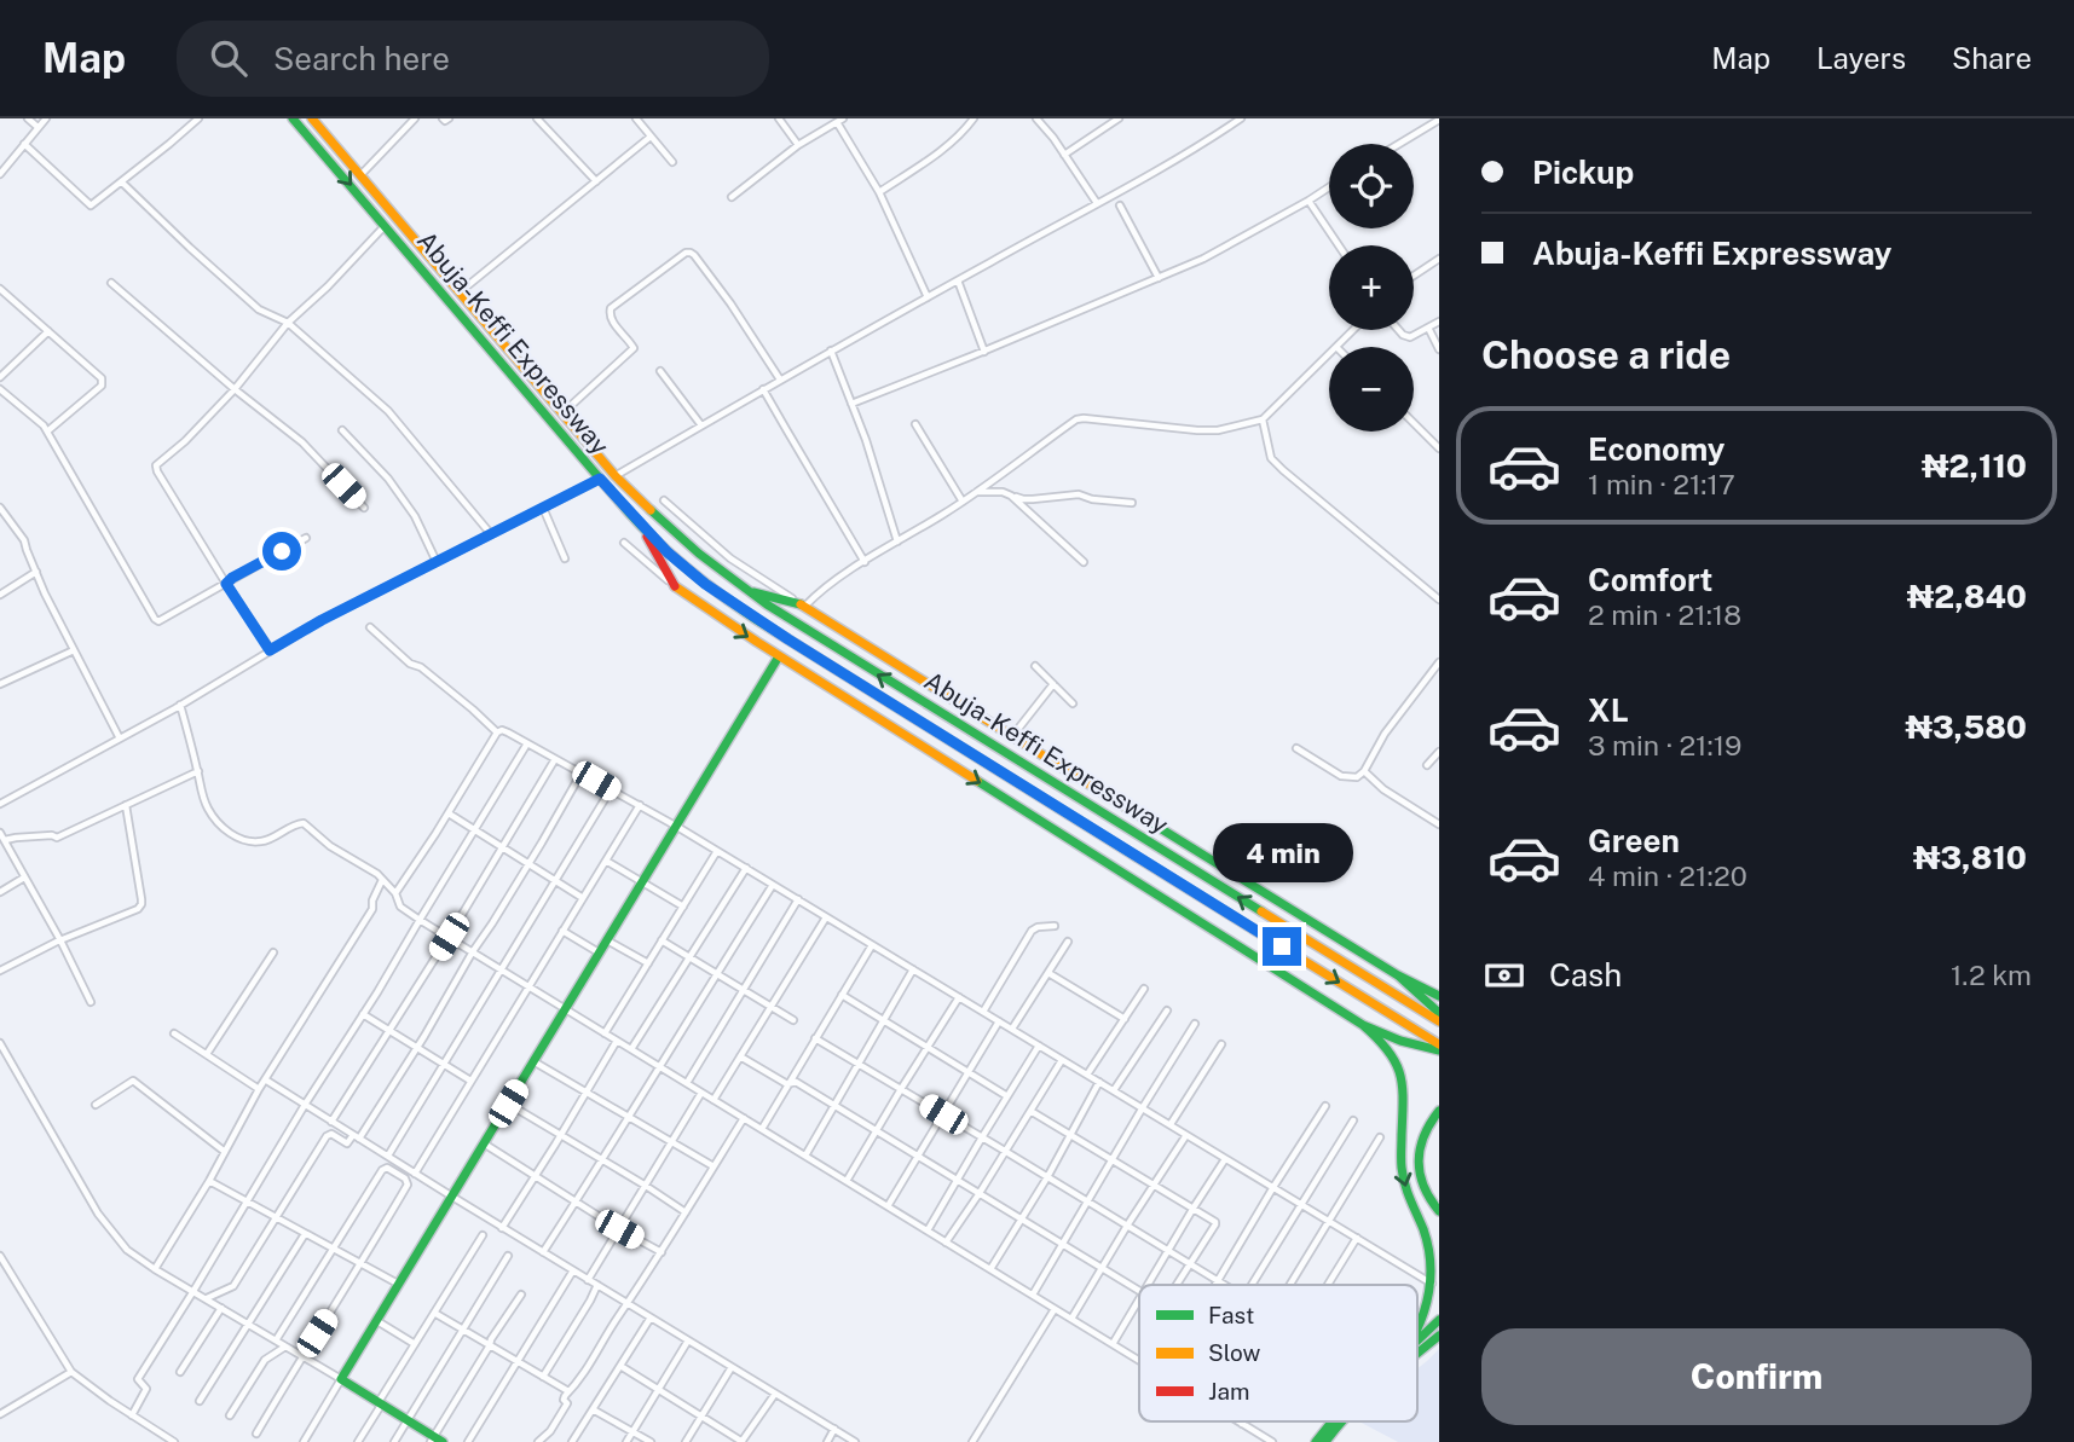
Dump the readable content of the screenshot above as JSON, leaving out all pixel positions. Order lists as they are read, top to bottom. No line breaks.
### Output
{"streets":{"main road":["Abuja-Keffi Expressway"]},"legend":["Fast","Slow","Jam"],"page":{"header":"Map","search":"Search here","nav":["Map","Layers","Share"],"banner":["Pickup","Abuja-Keffi Expressway"],"map_buttons":["+","−"],"heading":"Choose a ride","list":[{"name":"Economy","note":"1 min · 21:17","value":"₦2,110"},{"name":"Comfort","note":"2 min · 21:18","value":"₦2,840"},{"name":"XL","note":"3 min · 21:19","value":"₦3,580"},{"name":"Green","note":"4 min · 21:20","value":"₦3,810"}],"bubble":"4 min","pay":["Cash","1.2 km"],"buttons":"Confirm"}}
